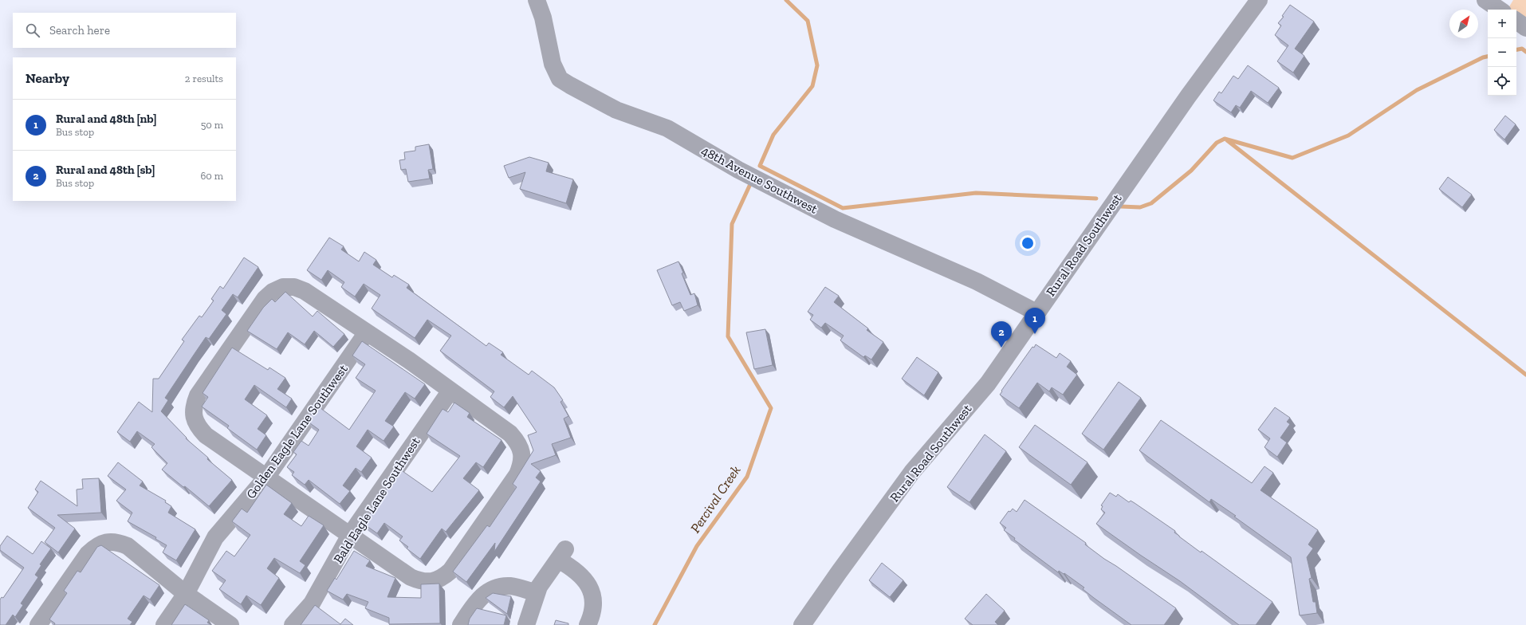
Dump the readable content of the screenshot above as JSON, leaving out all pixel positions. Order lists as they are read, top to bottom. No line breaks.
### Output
{"streets":{"street":["48th Avenue Southwest","Rural Road Southwest","Golden Eagle Lane Southwest","Bald Eagle Lane Southwest"]},"crossings":[["48th Avenue Southwest","Rural Road Southwest"]],"water":["Percival Creek"],"north":"top right","page":{"map_buttons":["+","−"],"search":"Search here","heading":["Nearby","2 results"],"list":[{"mark":"1","name":"Rural and 48th [nb]","note":"Bus stop","value":"50 m"},{"mark":"2","name":"Rural and 48th [sb]","note":"Bus stop","value":"60 m"}],"pins":["1","2"]}}
